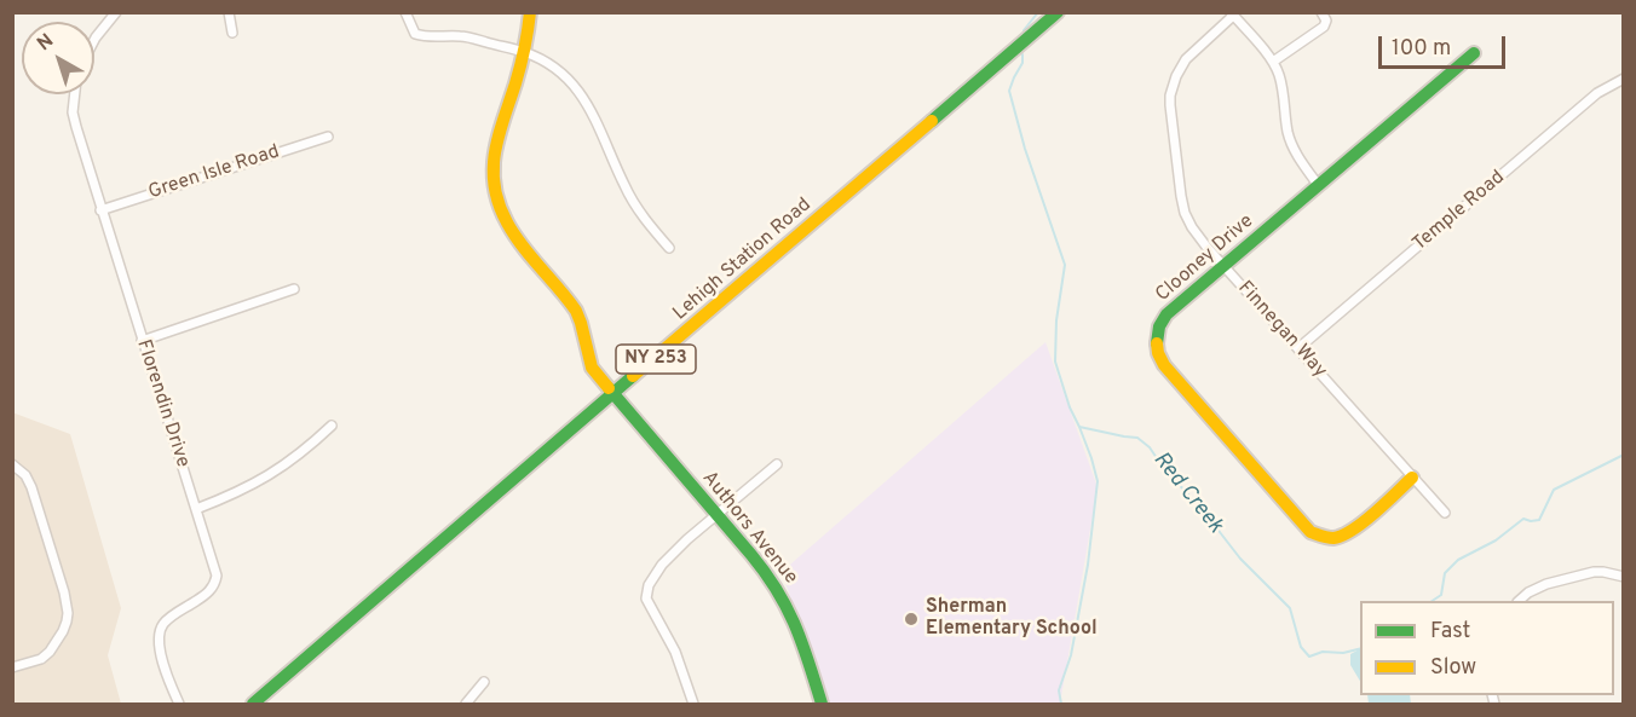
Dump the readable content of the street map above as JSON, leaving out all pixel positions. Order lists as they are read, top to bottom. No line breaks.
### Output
{"streets":{"street":["Green Isle Road","Temple Road","Clooney Drive","Lehigh Station Road","Finnegan Way","NY 253","Florendin Drive","Authors Avenue"]},"crossings":[["Green Isle Road","Florendin Drive"],["Temple Road","Finnegan Way"],["Clooney Drive","Finnegan Way"],["Lehigh Station Road","Authors Avenue"]],"water":["Red Creek"],"places":["Sherman Elementary School"],"legend":["Fast","Slow"],"scale_bar":"100 m","north":"top left"}
